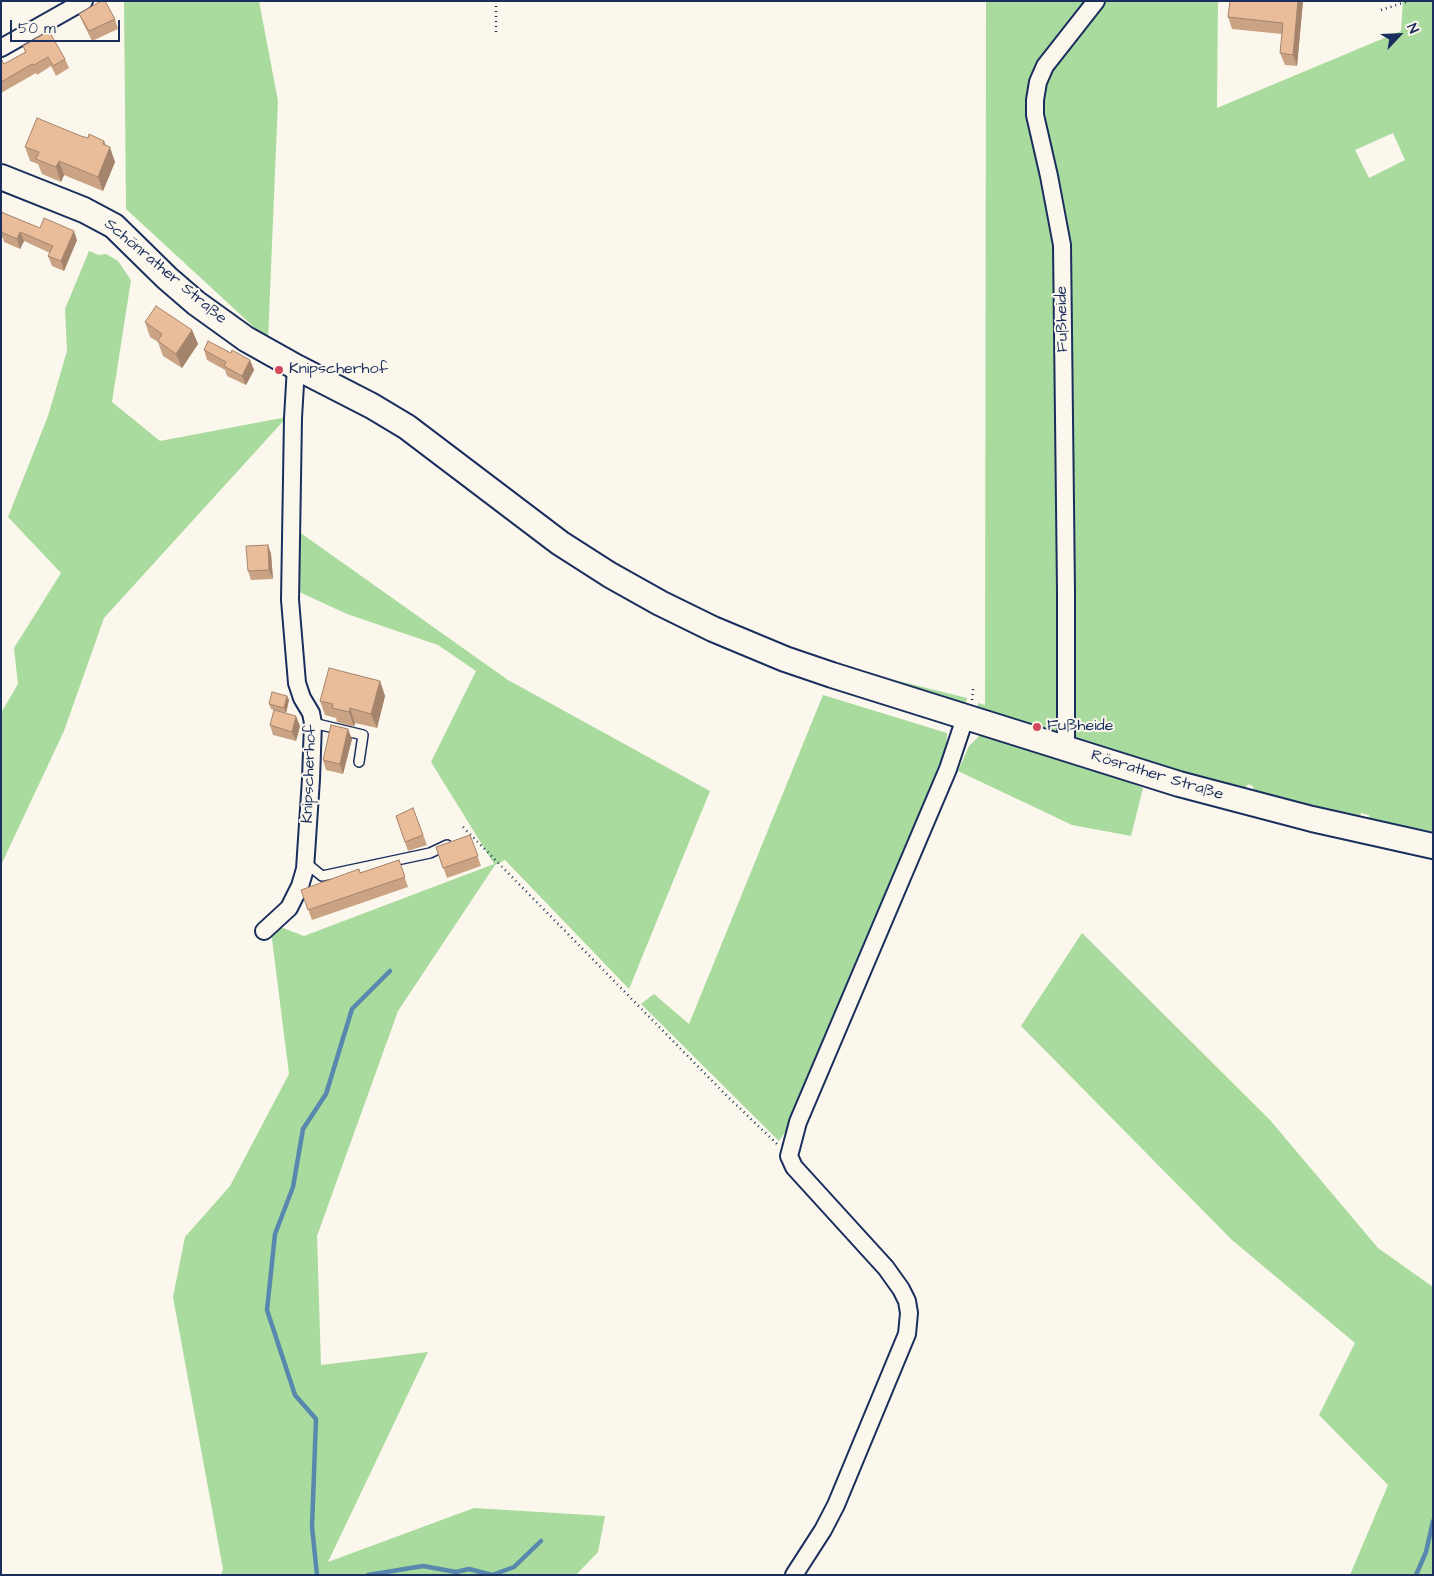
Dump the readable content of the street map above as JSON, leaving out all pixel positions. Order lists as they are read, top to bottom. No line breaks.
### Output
{"streets":{"street":["Schönrather Straße","Fußheide","Knipscherhof","Rösrather Straße"]},"crossings":[["Schönrather Straße","Knipscherhof"],["Schönrather Straße","Rösrather Straße"],["Fußheide","Rösrather Straße"]],"places":["Knipscherhof","Fußheide"],"scale_bar":"50 m","north":"top right"}
